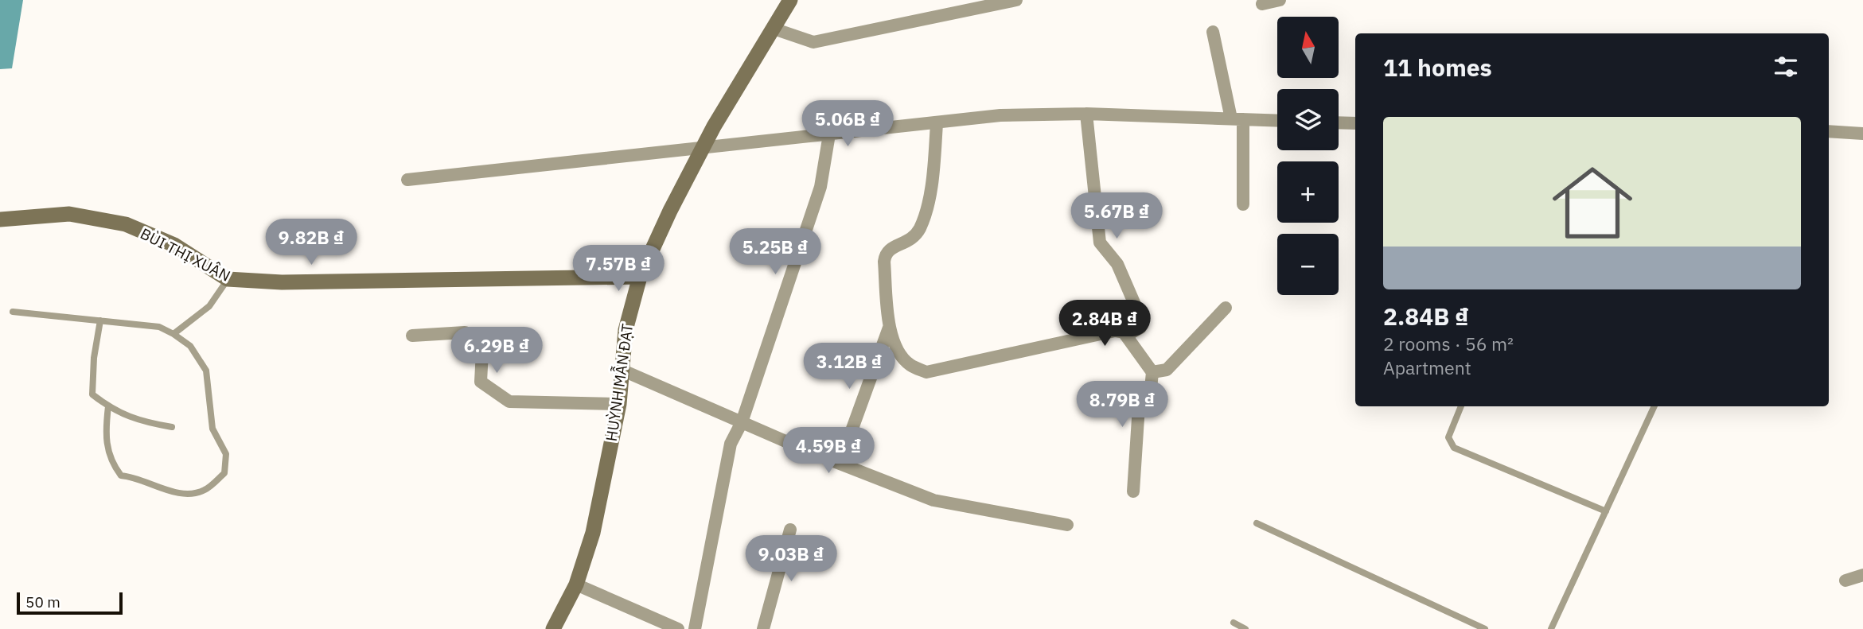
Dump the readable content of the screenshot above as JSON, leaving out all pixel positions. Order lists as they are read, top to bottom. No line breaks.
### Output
{"streets":{"main road":["BÙI THỊ XUÂN","HUỲNH MẪN ĐẠT"]},"crossings":[["BÙI THỊ XUÂN","HUỲNH MẪN ĐẠT"]],"scale_bar":"50 m","north":"top","page":{"map_buttons":["+","−"],"heading":"11 homes","price":["5.06B ₫","5.67B ₫","9.82B ₫","5.25B ₫","7.57B ₫","2.84B ₫","6.29B ₫","3.12B ₫","8.79B ₫","4.59B ₫","9.03B ₫"],"list":[{"name":"2.84B ₫","note":"2 rooms · 56 m² · Apartment"}],"scale":"50 m"}}
